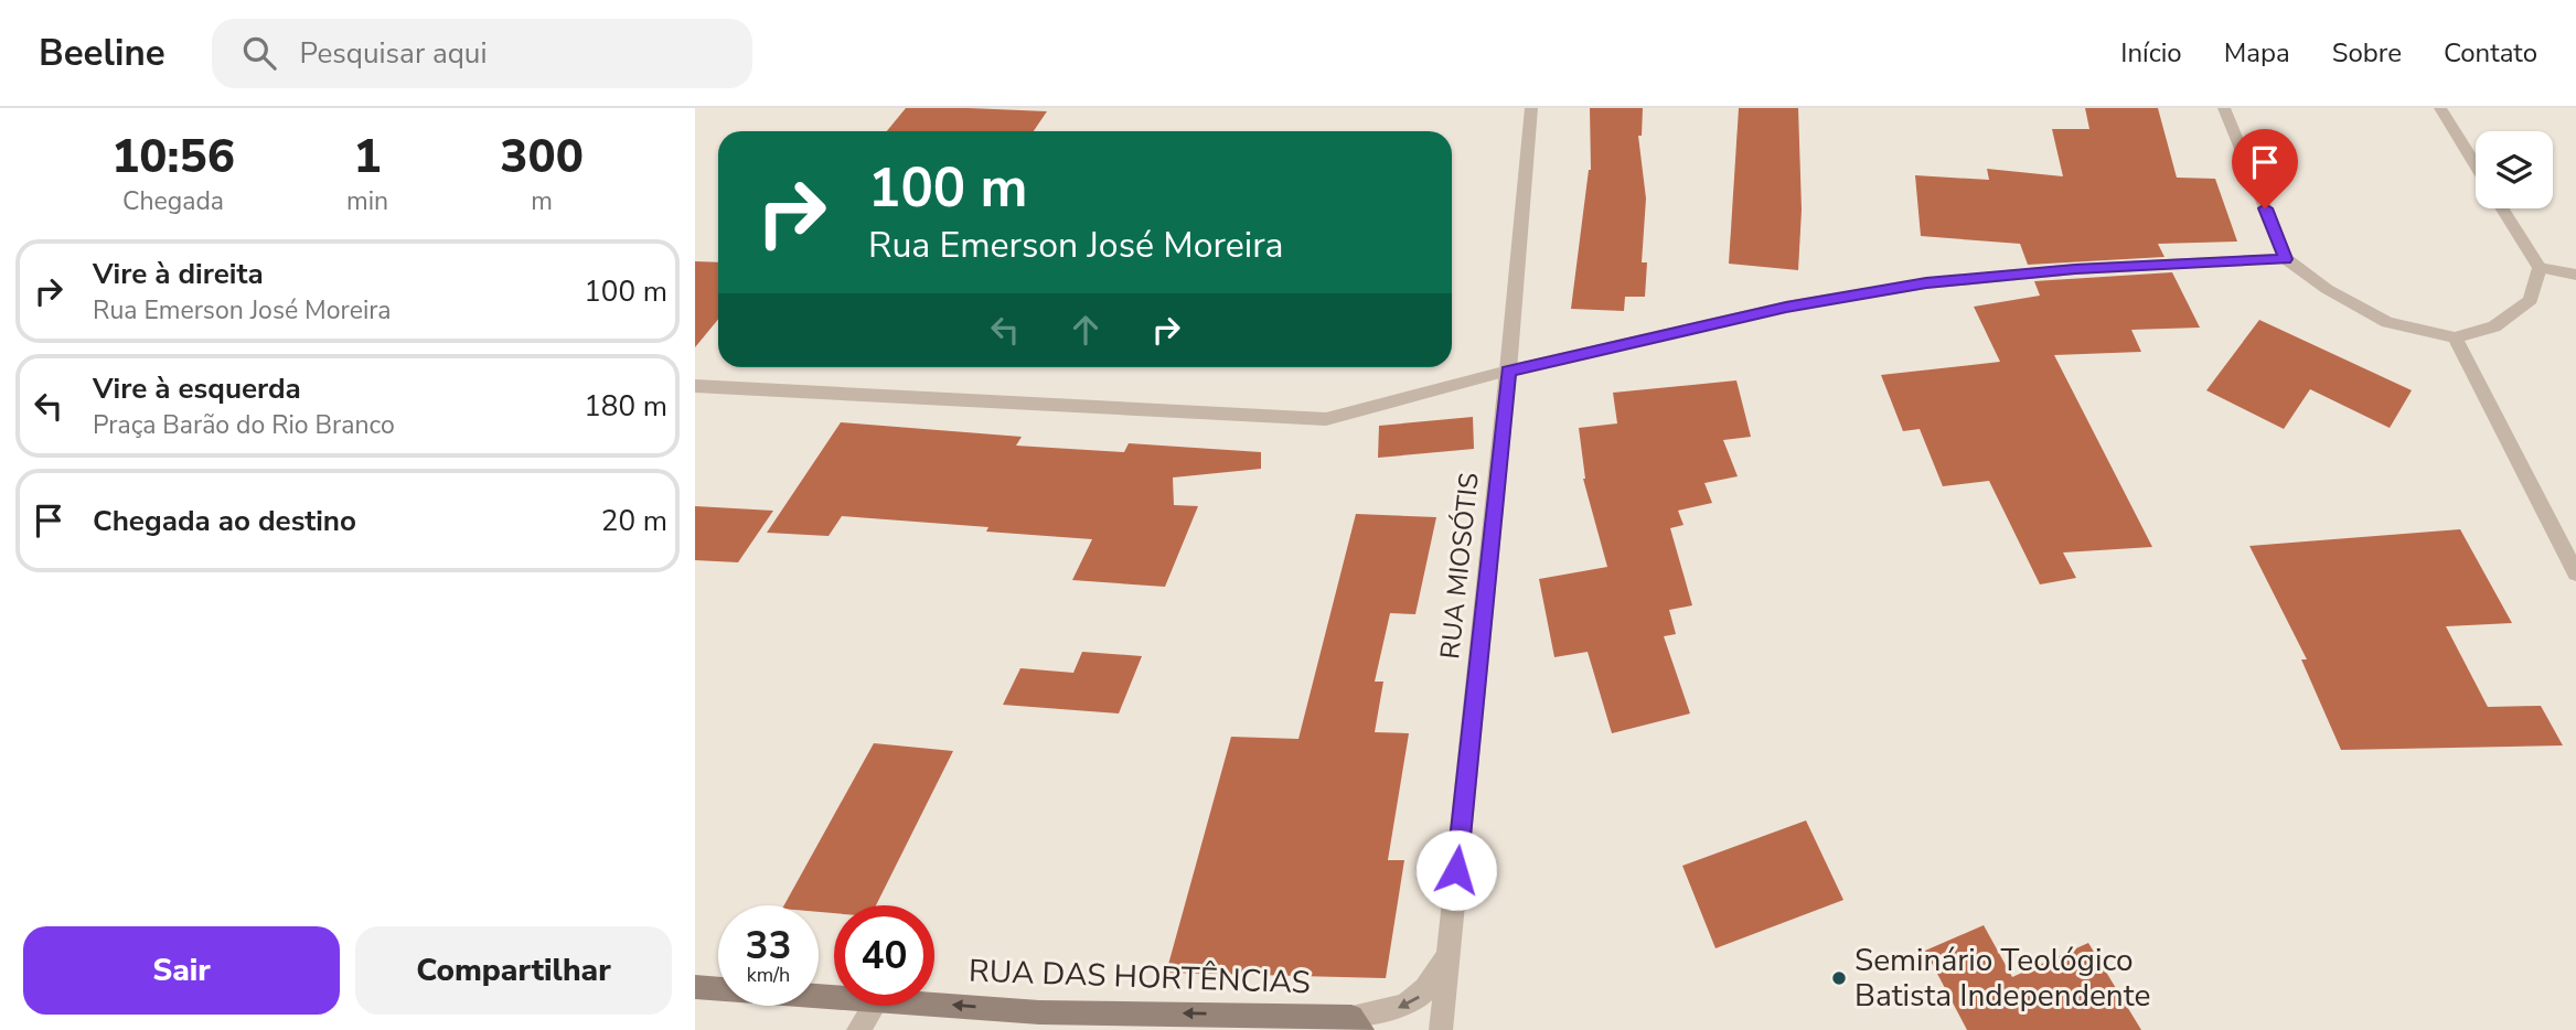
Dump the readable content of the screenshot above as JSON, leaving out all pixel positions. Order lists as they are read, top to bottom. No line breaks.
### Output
{"streets":{"main road":["RUA DAS HORTÊNCIAS"],"street":["RUA MIOSÓTIS"]},"crossings":[["RUA MIOSÓTIS","RUA DAS HORTÊNCIAS"]],"one_way":["RUA DAS HORTÊNCIAS"],"places":["Seminário Teológico Batista Independente"],"page":{"header":"Beeline","search":"Pesquisar aqui","nav":["Início","Mapa","Sobre","Contato"],"eta":["10:56","Chegada","1","min","300","m"],"turn":["100 m","Rua Emerson José Moreira"],"list":[{"name":"Vire à direita","note":"Rua Emerson José Moreira","value":"100 m"},{"name":"Vire à esquerda","note":"Praça Barão do Rio Branco","value":"180 m"},{"name":"Chegada ao destino","value":"20 m"}],"speed":"33 km/h","limit":"40","buttons":["Sair","Compartilhar"]}}
